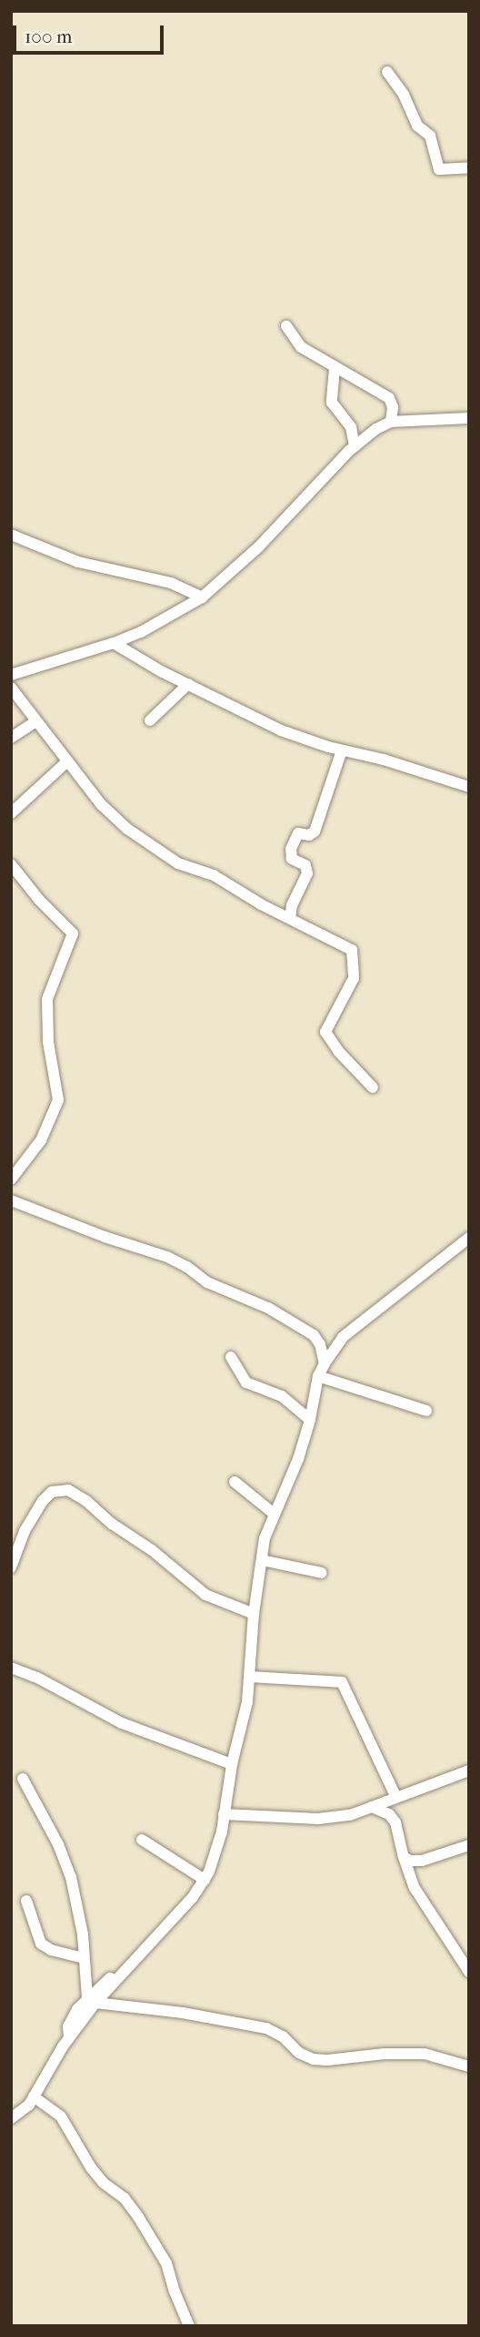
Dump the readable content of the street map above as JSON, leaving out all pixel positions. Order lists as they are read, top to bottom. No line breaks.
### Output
{"scale_bar":"100 m"}
